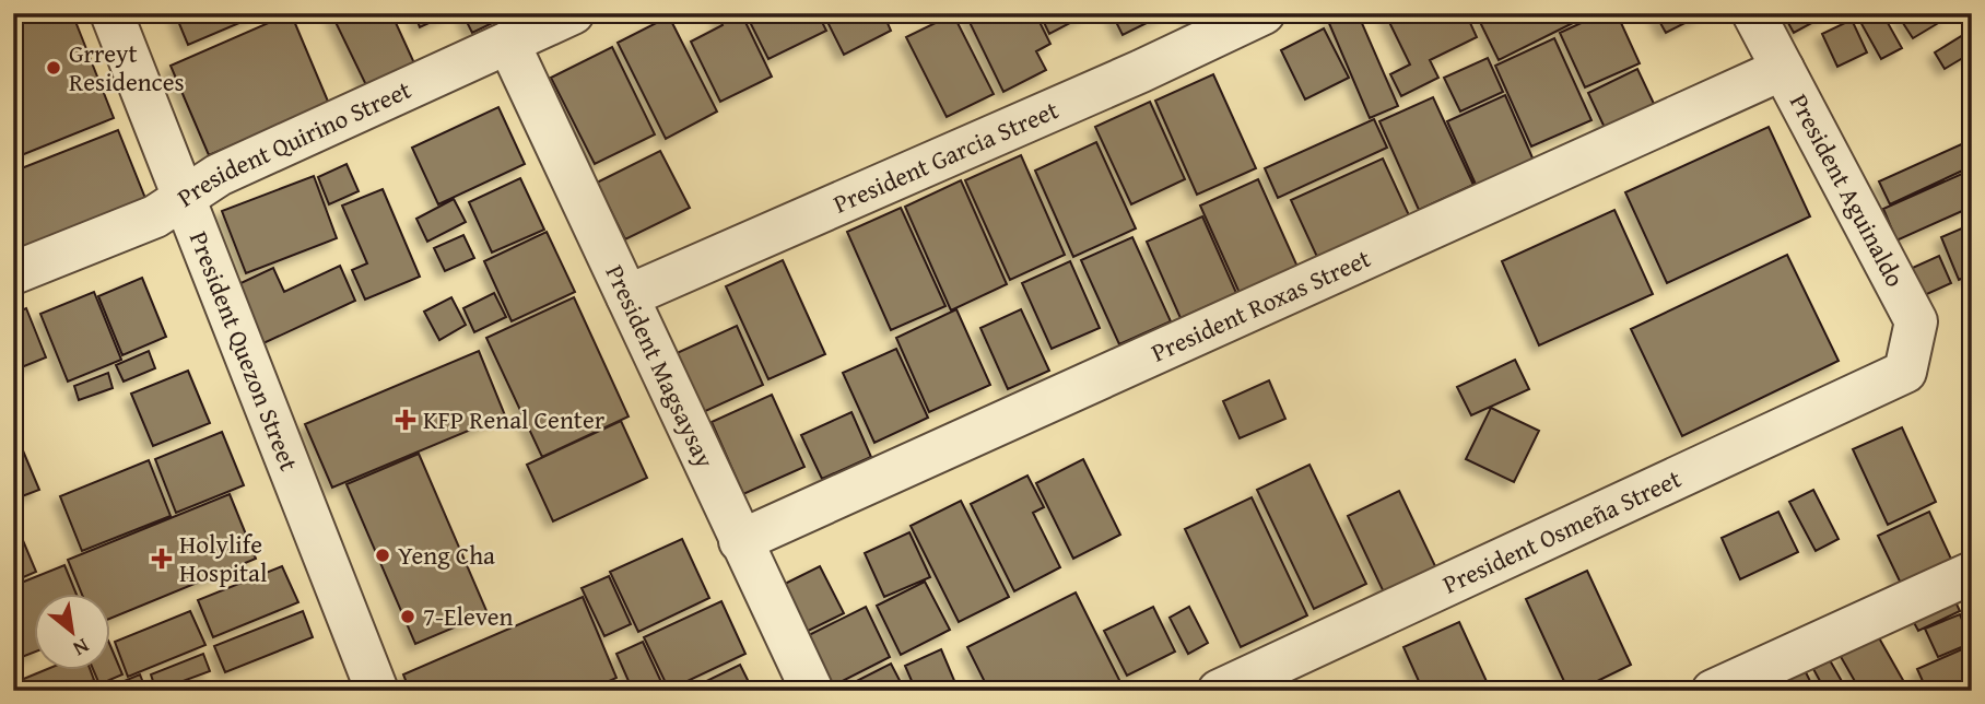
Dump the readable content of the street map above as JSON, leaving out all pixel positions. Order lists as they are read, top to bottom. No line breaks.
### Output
{"streets":{"street":["President Quirino Street","President Garcia Street","President Aguinaldo","President Roxas Street","President Quezon Street","President Magsaysay","President Osmeña Street"]},"crossings":[["President Quirino Street","President Quezon Street"],["President Quirino Street","President Magsaysay"],["President Garcia Street","President Magsaysay"],["President Aguinaldo","President Roxas Street"],["President Aguinaldo","President Osmeña Street"],["President Roxas Street","President Magsaysay"]],"places":{"other":["Grreyt Residences","Yeng Cha","7-Eleven"],"health":["KFP Renal Center","Holylife Hospital"]},"north":"bottom right"}
